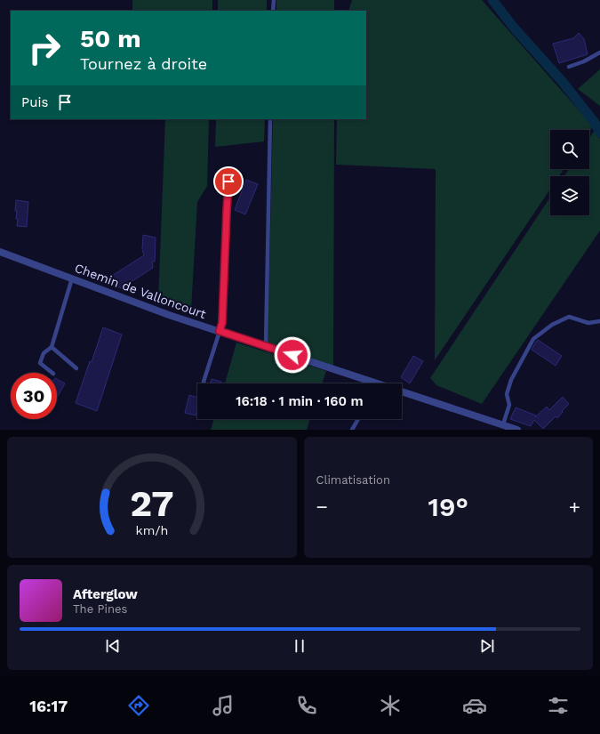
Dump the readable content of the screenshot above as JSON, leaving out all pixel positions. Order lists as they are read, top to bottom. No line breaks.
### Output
{"streets":{"street":["Chemin de Valloncourt"]},"page":{"turn":["50 m","Tournez à droite"],"then":"Puis","limit":"30","trip":"16:18 · 1 min · 160 m","tile":"Climatisation","heat":["−","19°","+"],"song":["Afterglow","The Pines"],"tabs":"16:17","gauge":["27","km/h"]}}
